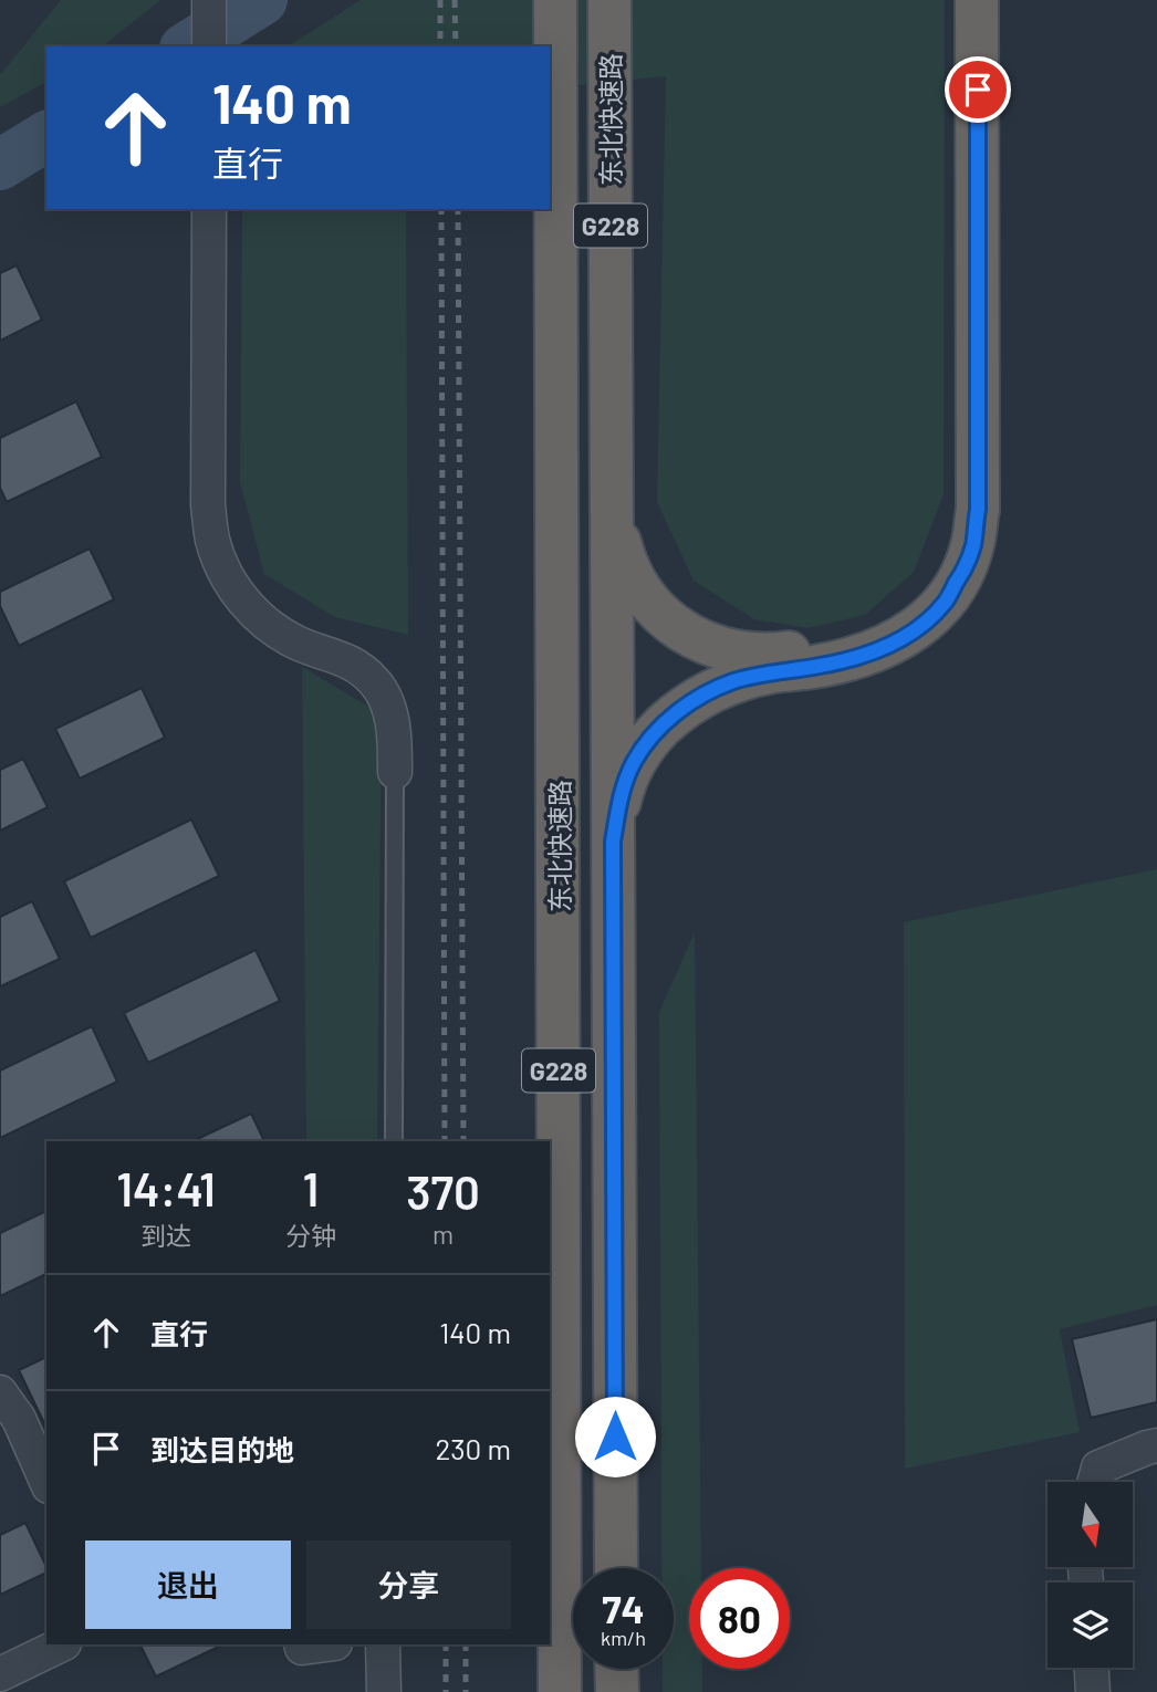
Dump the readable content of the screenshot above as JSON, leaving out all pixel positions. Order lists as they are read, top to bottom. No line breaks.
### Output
{"streets":{"highway":["东北快速路","G228"]},"north":"bottom","page":{"turn":["140 m","直行"],"eta":["14:41","到达","1","分钟","370","m"],"list":[{"name":"直行","value":"140 m"},{"name":"到达目的地","value":"230 m"}],"buttons":["退出","分享"],"speed":"74 km/h","limit":"80"}}
